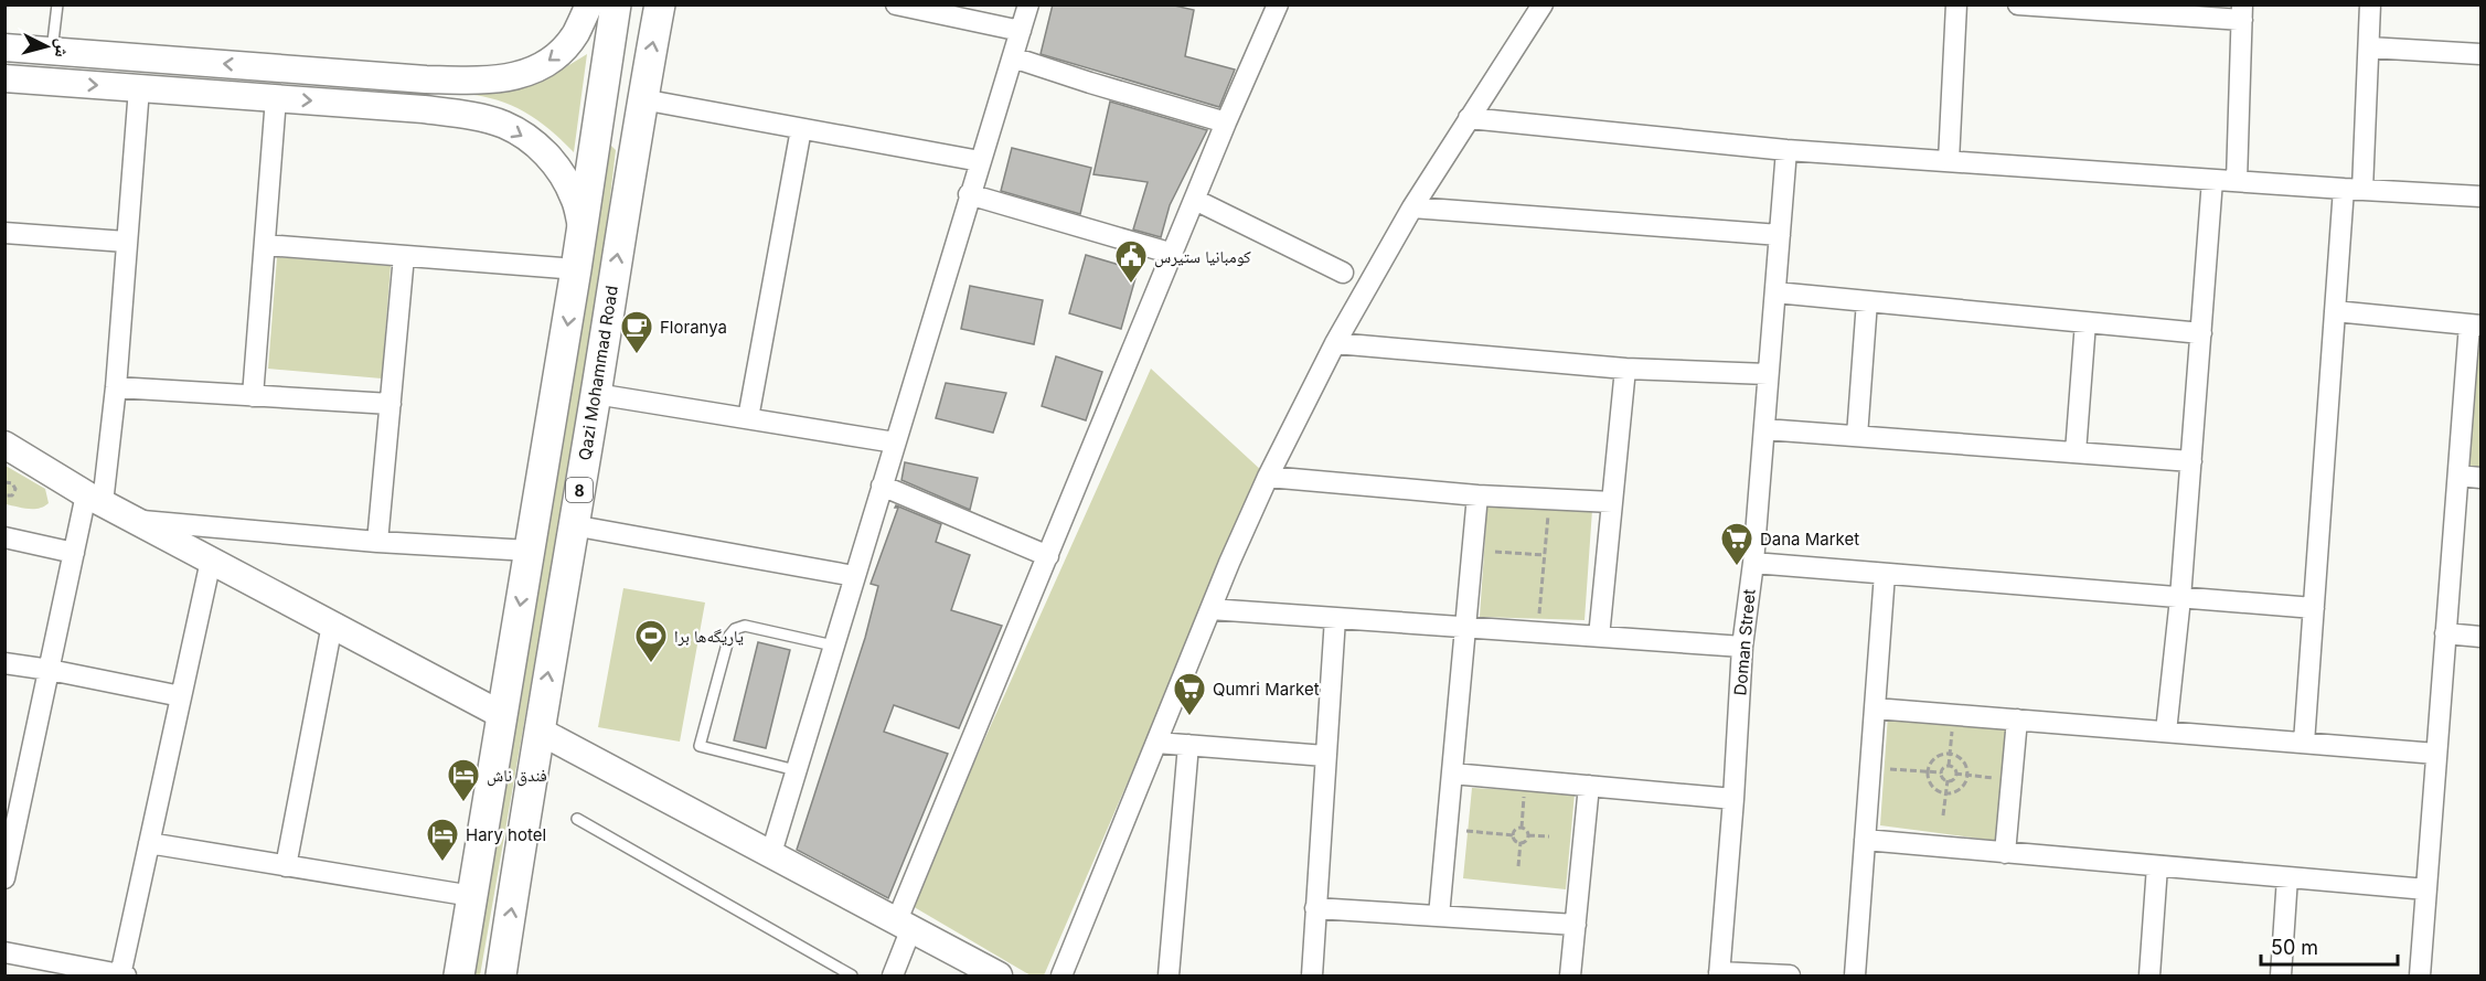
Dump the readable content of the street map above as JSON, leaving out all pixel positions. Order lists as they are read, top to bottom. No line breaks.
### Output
{"streets":{"main road":["Qazi Mohammad Road","8"],"street":["Doman Street"]},"places":{"public building":["كومبانيا ستيرس"],"cafe":["Floranya"],"supermarket":["Dana Market","Qumri Market"],"sports":["یاریگەها برا"],"hotel":["فندق ناش","Hary hotel"]},"scale_bar":"50 m","north":"right"}
